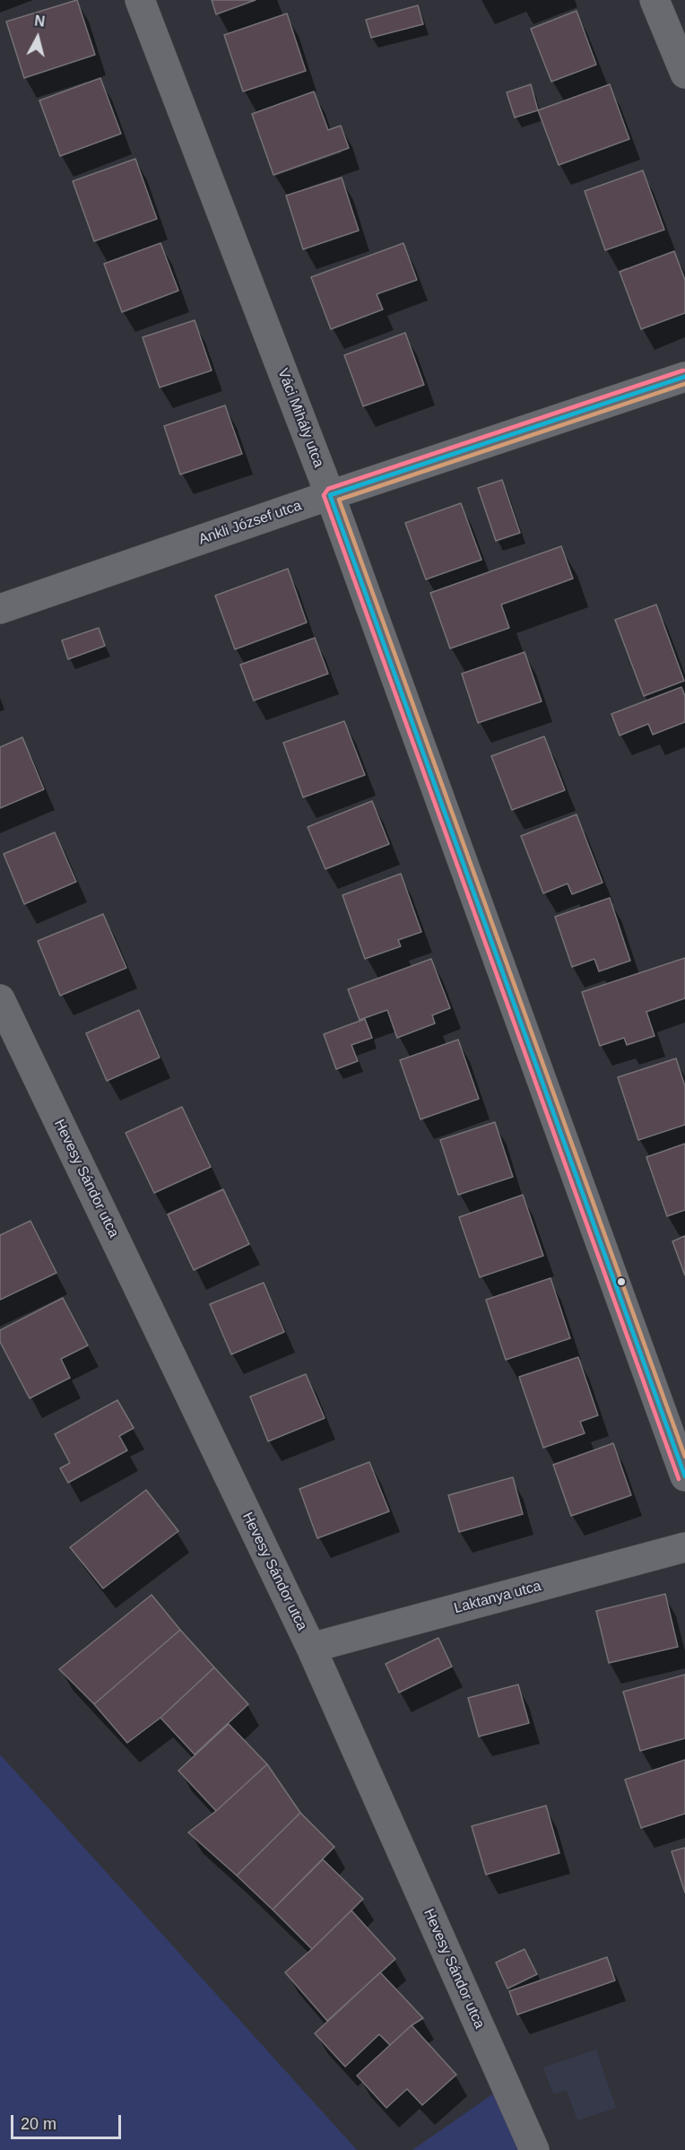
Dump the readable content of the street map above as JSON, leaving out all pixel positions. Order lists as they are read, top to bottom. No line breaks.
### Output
{"streets":{"street":["Váci Mihály utca","Ankli József utca","Hevesy Sándor utca","Laktanya utca"]},"crossings":[["Váci Mihály utca","Ankli József utca"],["Hevesy Sándor utca","Laktanya utca"]],"scale_bar":"20 m","north":"top"}
